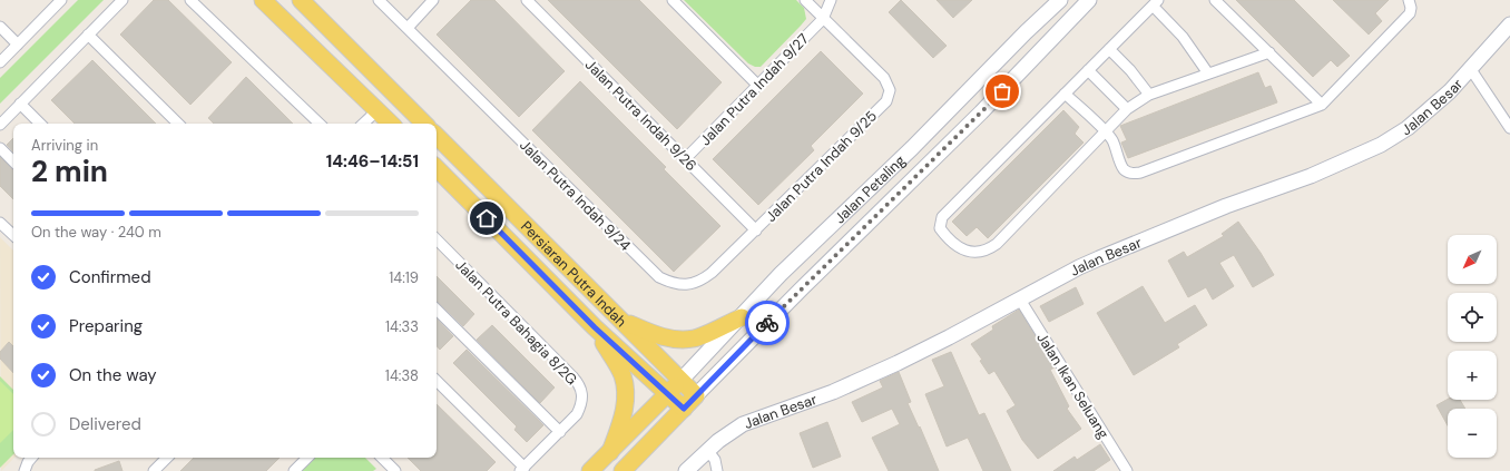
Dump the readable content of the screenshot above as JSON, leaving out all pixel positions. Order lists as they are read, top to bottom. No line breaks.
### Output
{"streets":{"main road":["Jalan Besar","Jalan Petaling","Persiaran Putra Indah"],"street":["Jalan Putra Indah 9/27","Jalan Putra Indah 9/26","Jalan Putra Indah 9/25","Jalan Putra Indah 9/24","Jalan Putra Bahagia 8/2G","Jalan Ikan Seluang"]},"crossings":[["Jalan Putra Indah 9/27","Jalan Putra Indah 9/26"],["Jalan Putra Indah 9/27","Jalan Putra Indah 9/25"],["Jalan Besar","Jalan Ikan Seluang"],["Jalan Putra Indah 9/26","Jalan Putra Indah 9/25"],["Jalan Putra Indah 9/26","Jalan Putra Indah 9/24"],["Jalan Putra Indah 9/25","Jalan Putra Indah 9/24"],["Jalan Petaling","Persiaran Putra Indah"]],"north":"bottom left","page":{"heading":["2 min","Arriving in","14:46–14:51"],"bar":"On the way · 240 m","map_buttons":["+","−"],"list":[["Confirmed","14:19"],["Preparing","14:33"],["On the way","14:38"],"Delivered"]}}
